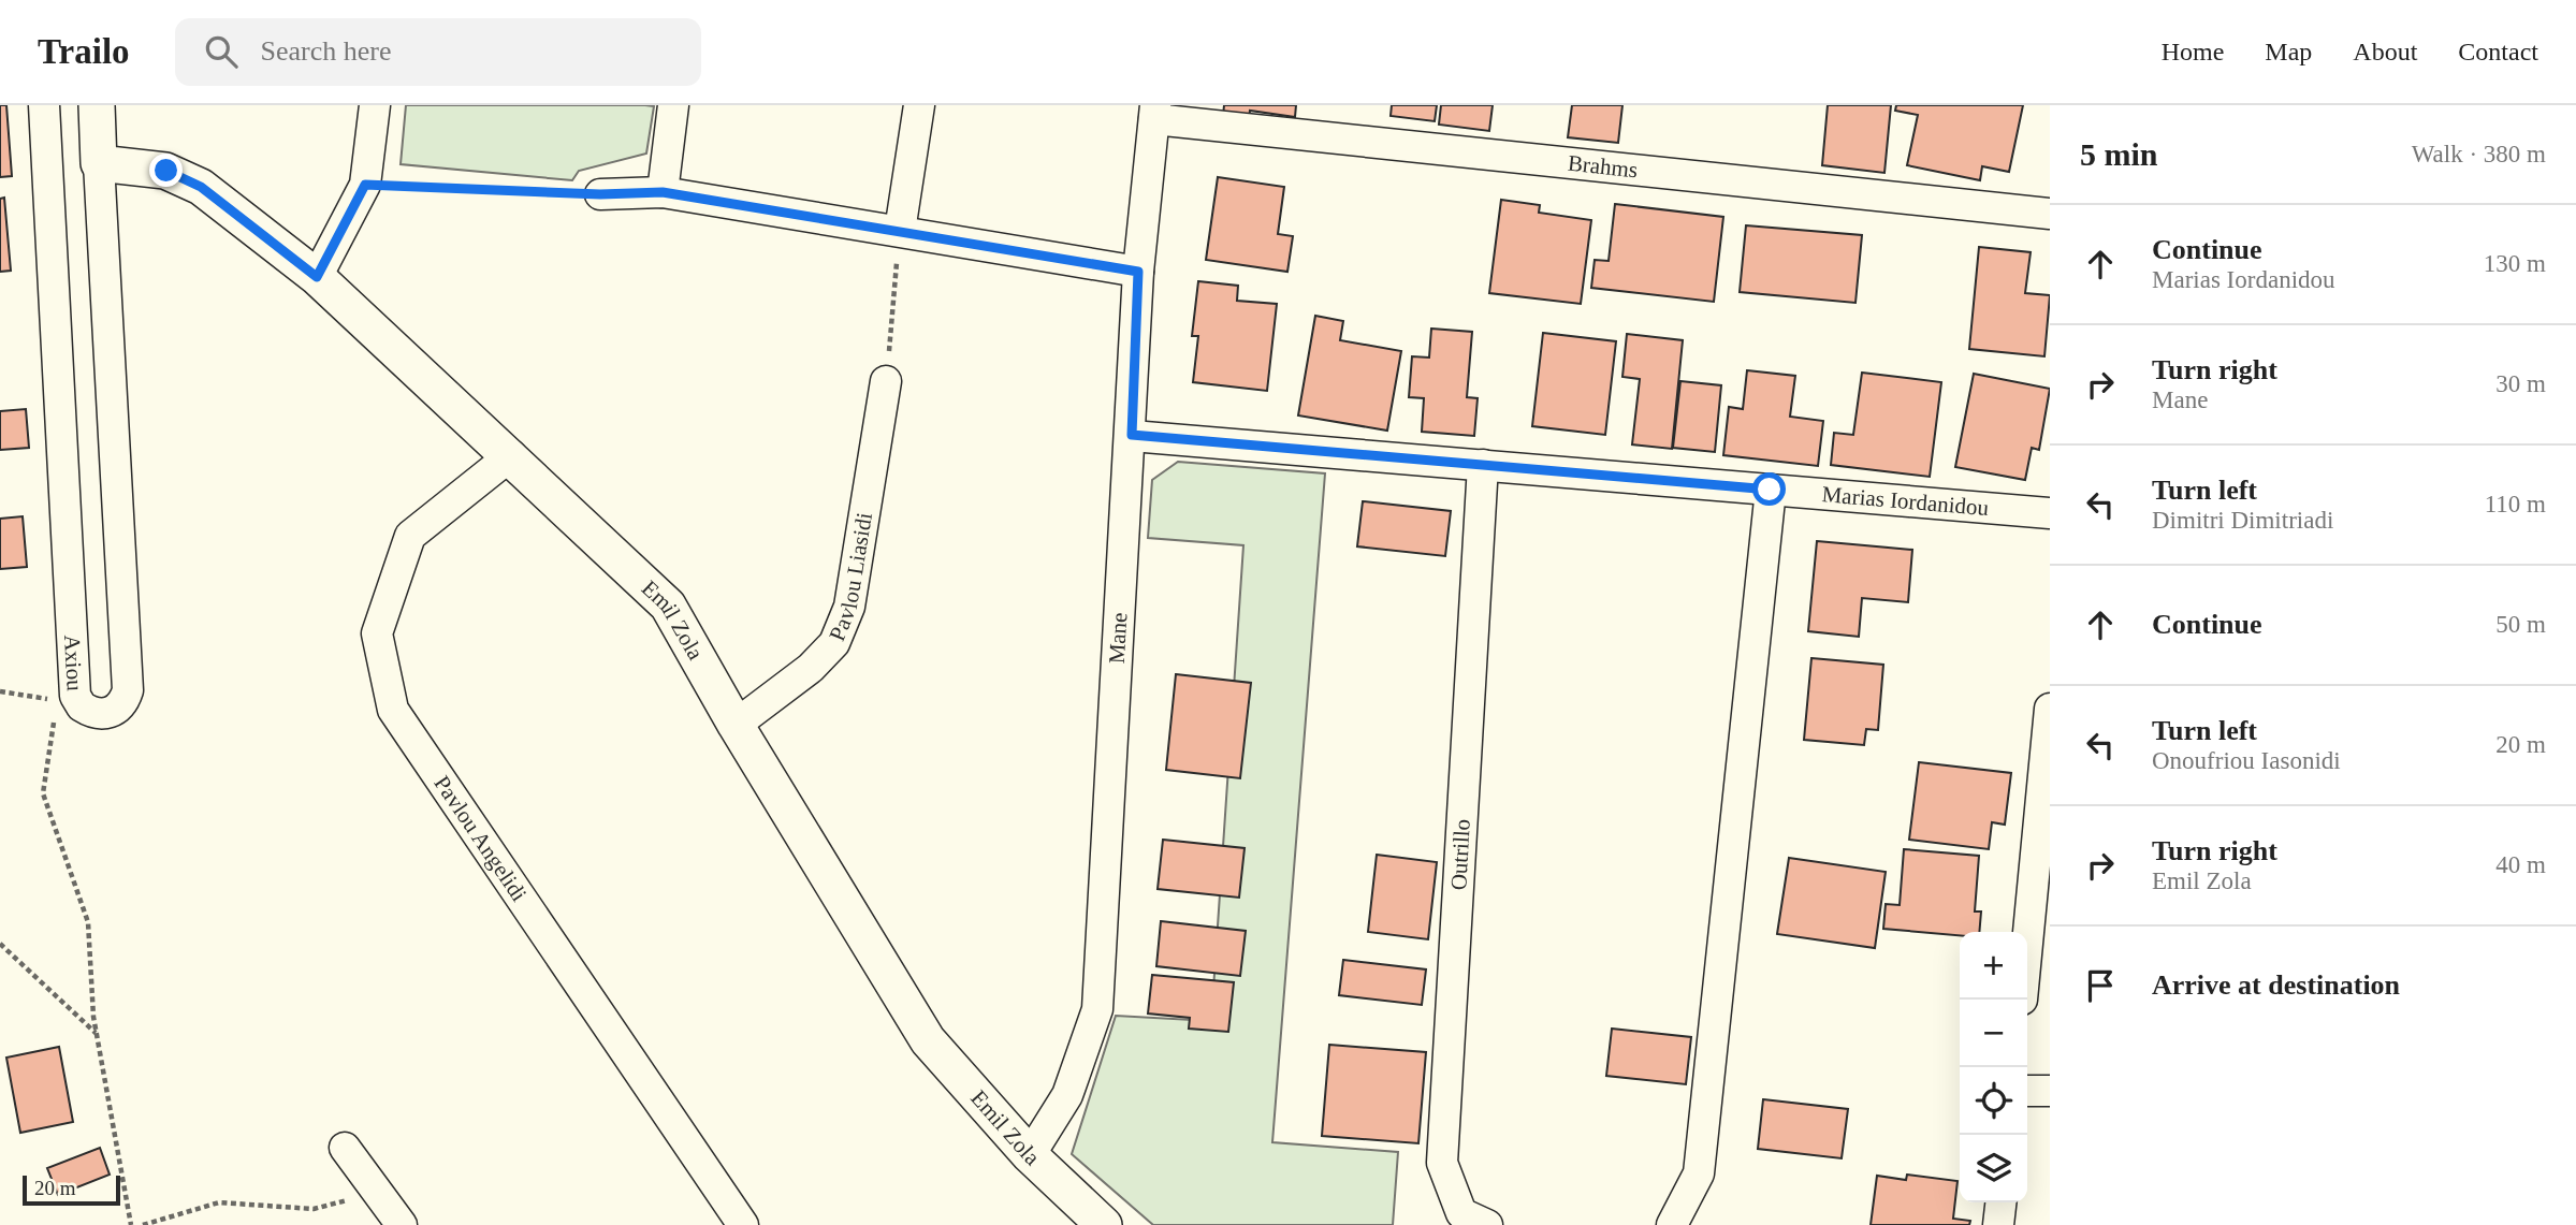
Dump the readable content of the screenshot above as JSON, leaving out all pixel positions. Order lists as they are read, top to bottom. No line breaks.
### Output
{"streets":{"street":["Brahms","Marias Iordanidou","Pavlou Liasidi","Emil Zola","Mane","Axiou","Pavlou Angelidi","Outrillo"]},"crossings":[["Brahms","Mane"],["Marias Iordanidou","Mane"],["Marias Iordanidou","Outrillo"],["Pavlou Liasidi","Emil Zola"],["Emil Zola","Mane"],["Emil Zola","Axiou"],["Emil Zola","Pavlou Angelidi"]],"scale_bar":"20 m","page":{"header":"Trailo","search":"Search here","nav":["Home","Map","About","Contact"],"heading":["5 min","Walk · 380 m"],"list":[["Continue","Marias Iordanidou","130 m"],["Turn right","Mane","30 m"],["Turn left","Dimitri Dimitriadi","110 m"],["Continue","50 m"],["Turn left","Onoufriou Iasonidi","20 m"],["Turn right","Emil Zola","40 m"],"Arrive at destination"],"map_buttons":["+","−"],"scale":"20 m"}}
